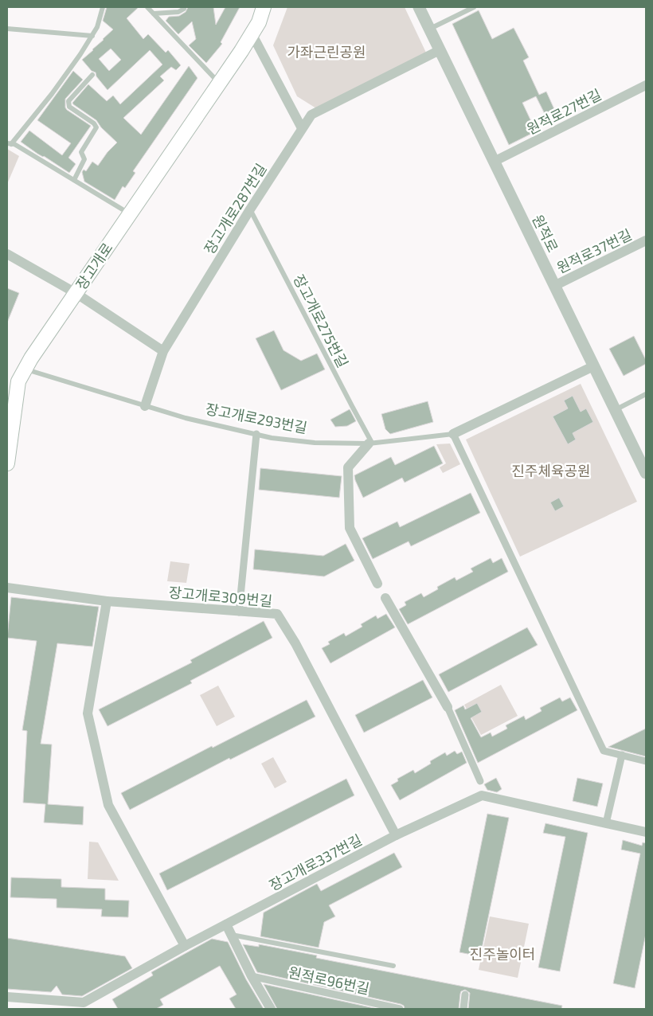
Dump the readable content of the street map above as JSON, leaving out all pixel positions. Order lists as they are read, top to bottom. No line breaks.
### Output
{"streets":{"main road":["장고개로"],"street":["원적로27번길","장고개로287번길","원적로","원적로37번길","장고개로293번길","장고개로309번길","장고개로337번길","원적로96번길"],"lane":["장고개로275번길"]},"crossings":[["원적로27번길","원적로"],["장고개로287번길","원적로"],["장고개로287번길","장고개로275번길"],["장고개로287번길","장고개로293번길"],["원적로","원적로37번길"],["원적로","장고개로293번길"],["장고개로","장고개로293번길"],["장고개로275번길","장고개로293번길"],["장고개로309번길","장고개로337번길"]],"parks":["가좌근린공원","진주체육공원","진주놀이터"]}
